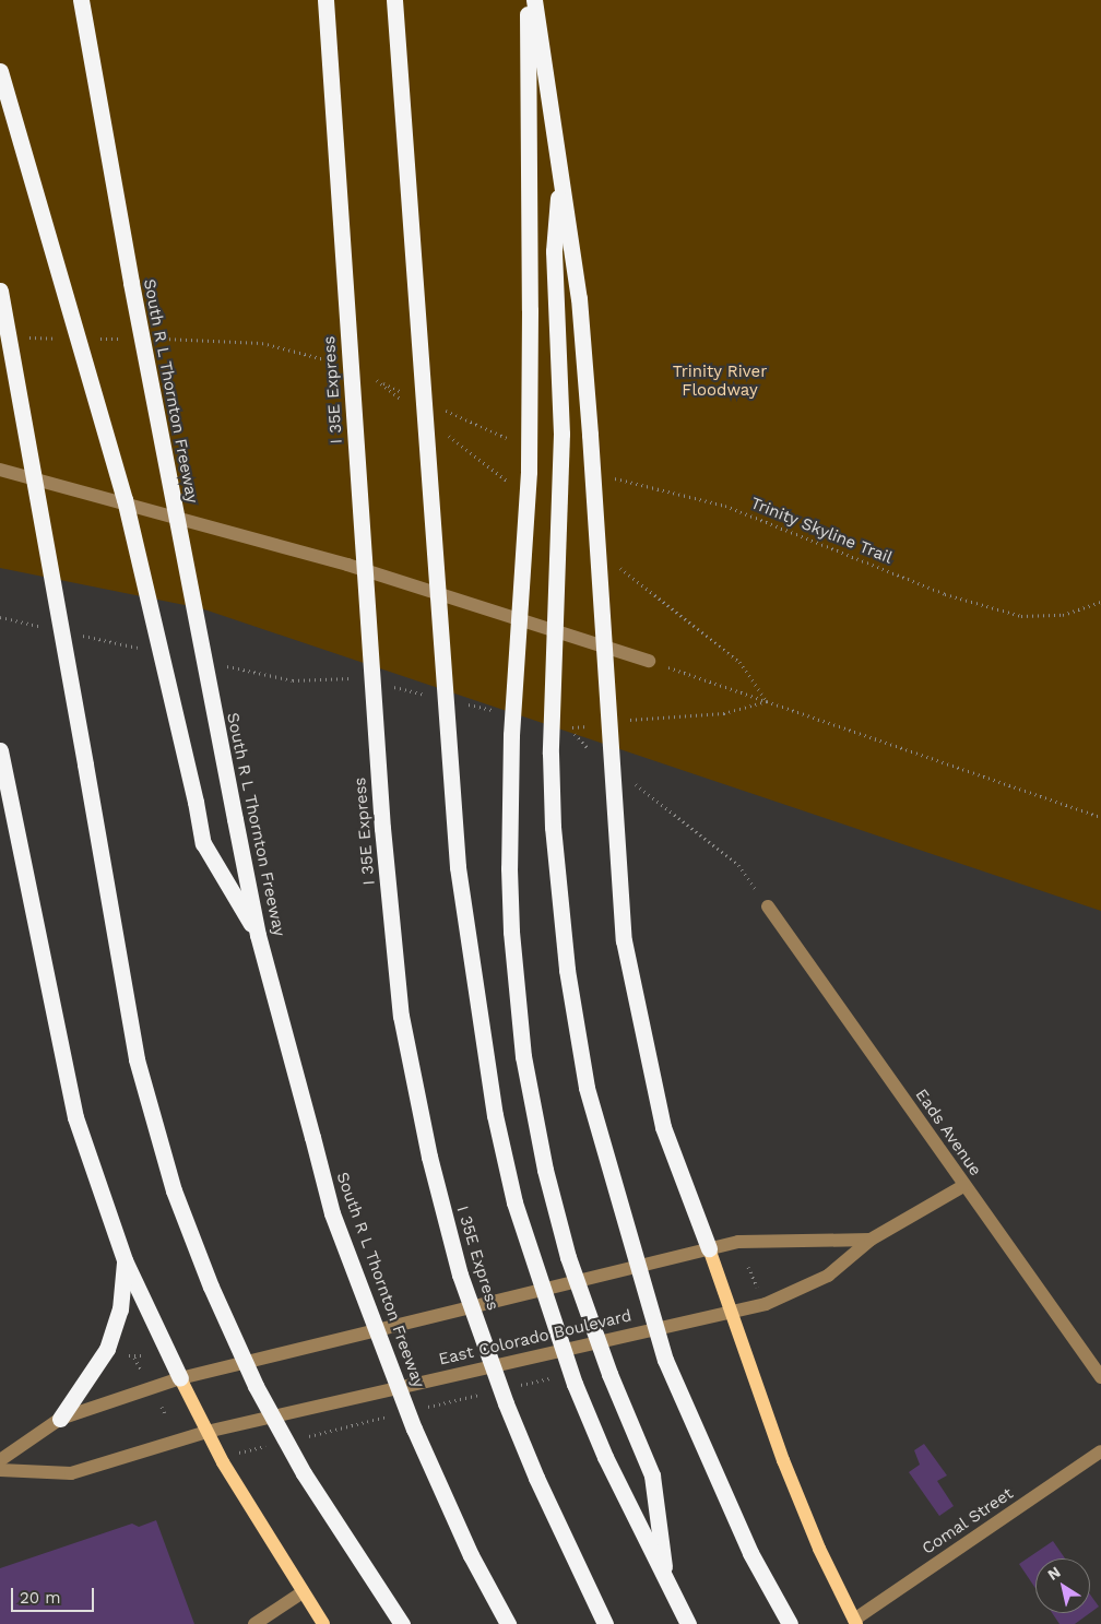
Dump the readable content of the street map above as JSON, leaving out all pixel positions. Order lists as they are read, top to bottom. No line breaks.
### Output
{"streets":{"highway":["I 35E Express","South R L Thornton Freeway"],"street":["Eads Avenue","East Colorado Boulevard","Comal Street"],"path":["Trinity Skyline Trail"]},"crossings":[["Eads Avenue","East Colorado Boulevard"]],"parks":["Trinity River Floodway"],"scale_bar":"20 m","north":"top left"}
